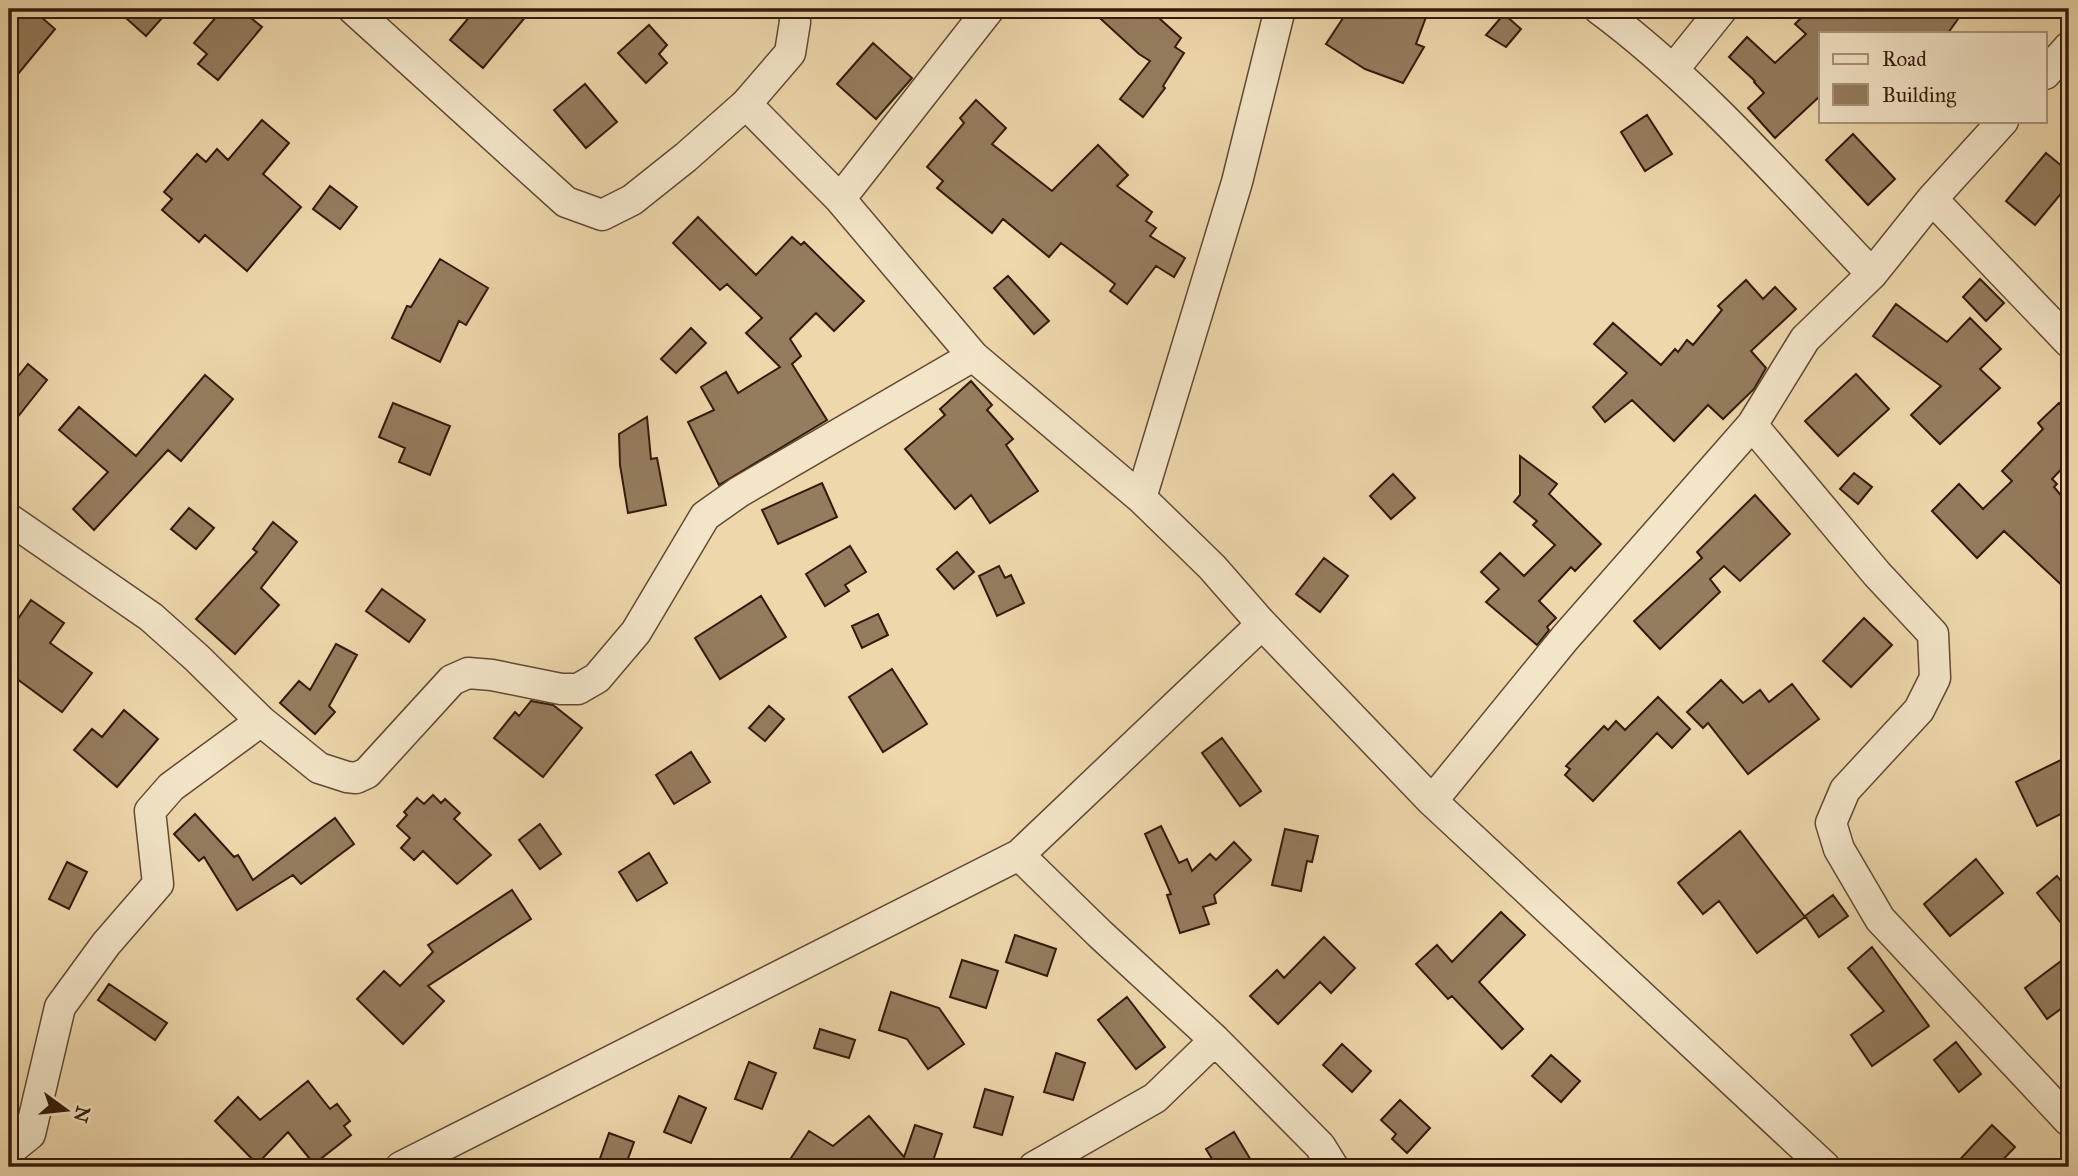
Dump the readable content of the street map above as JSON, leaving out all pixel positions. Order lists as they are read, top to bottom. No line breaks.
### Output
{"legend":["Road","Building"],"north":"right"}
